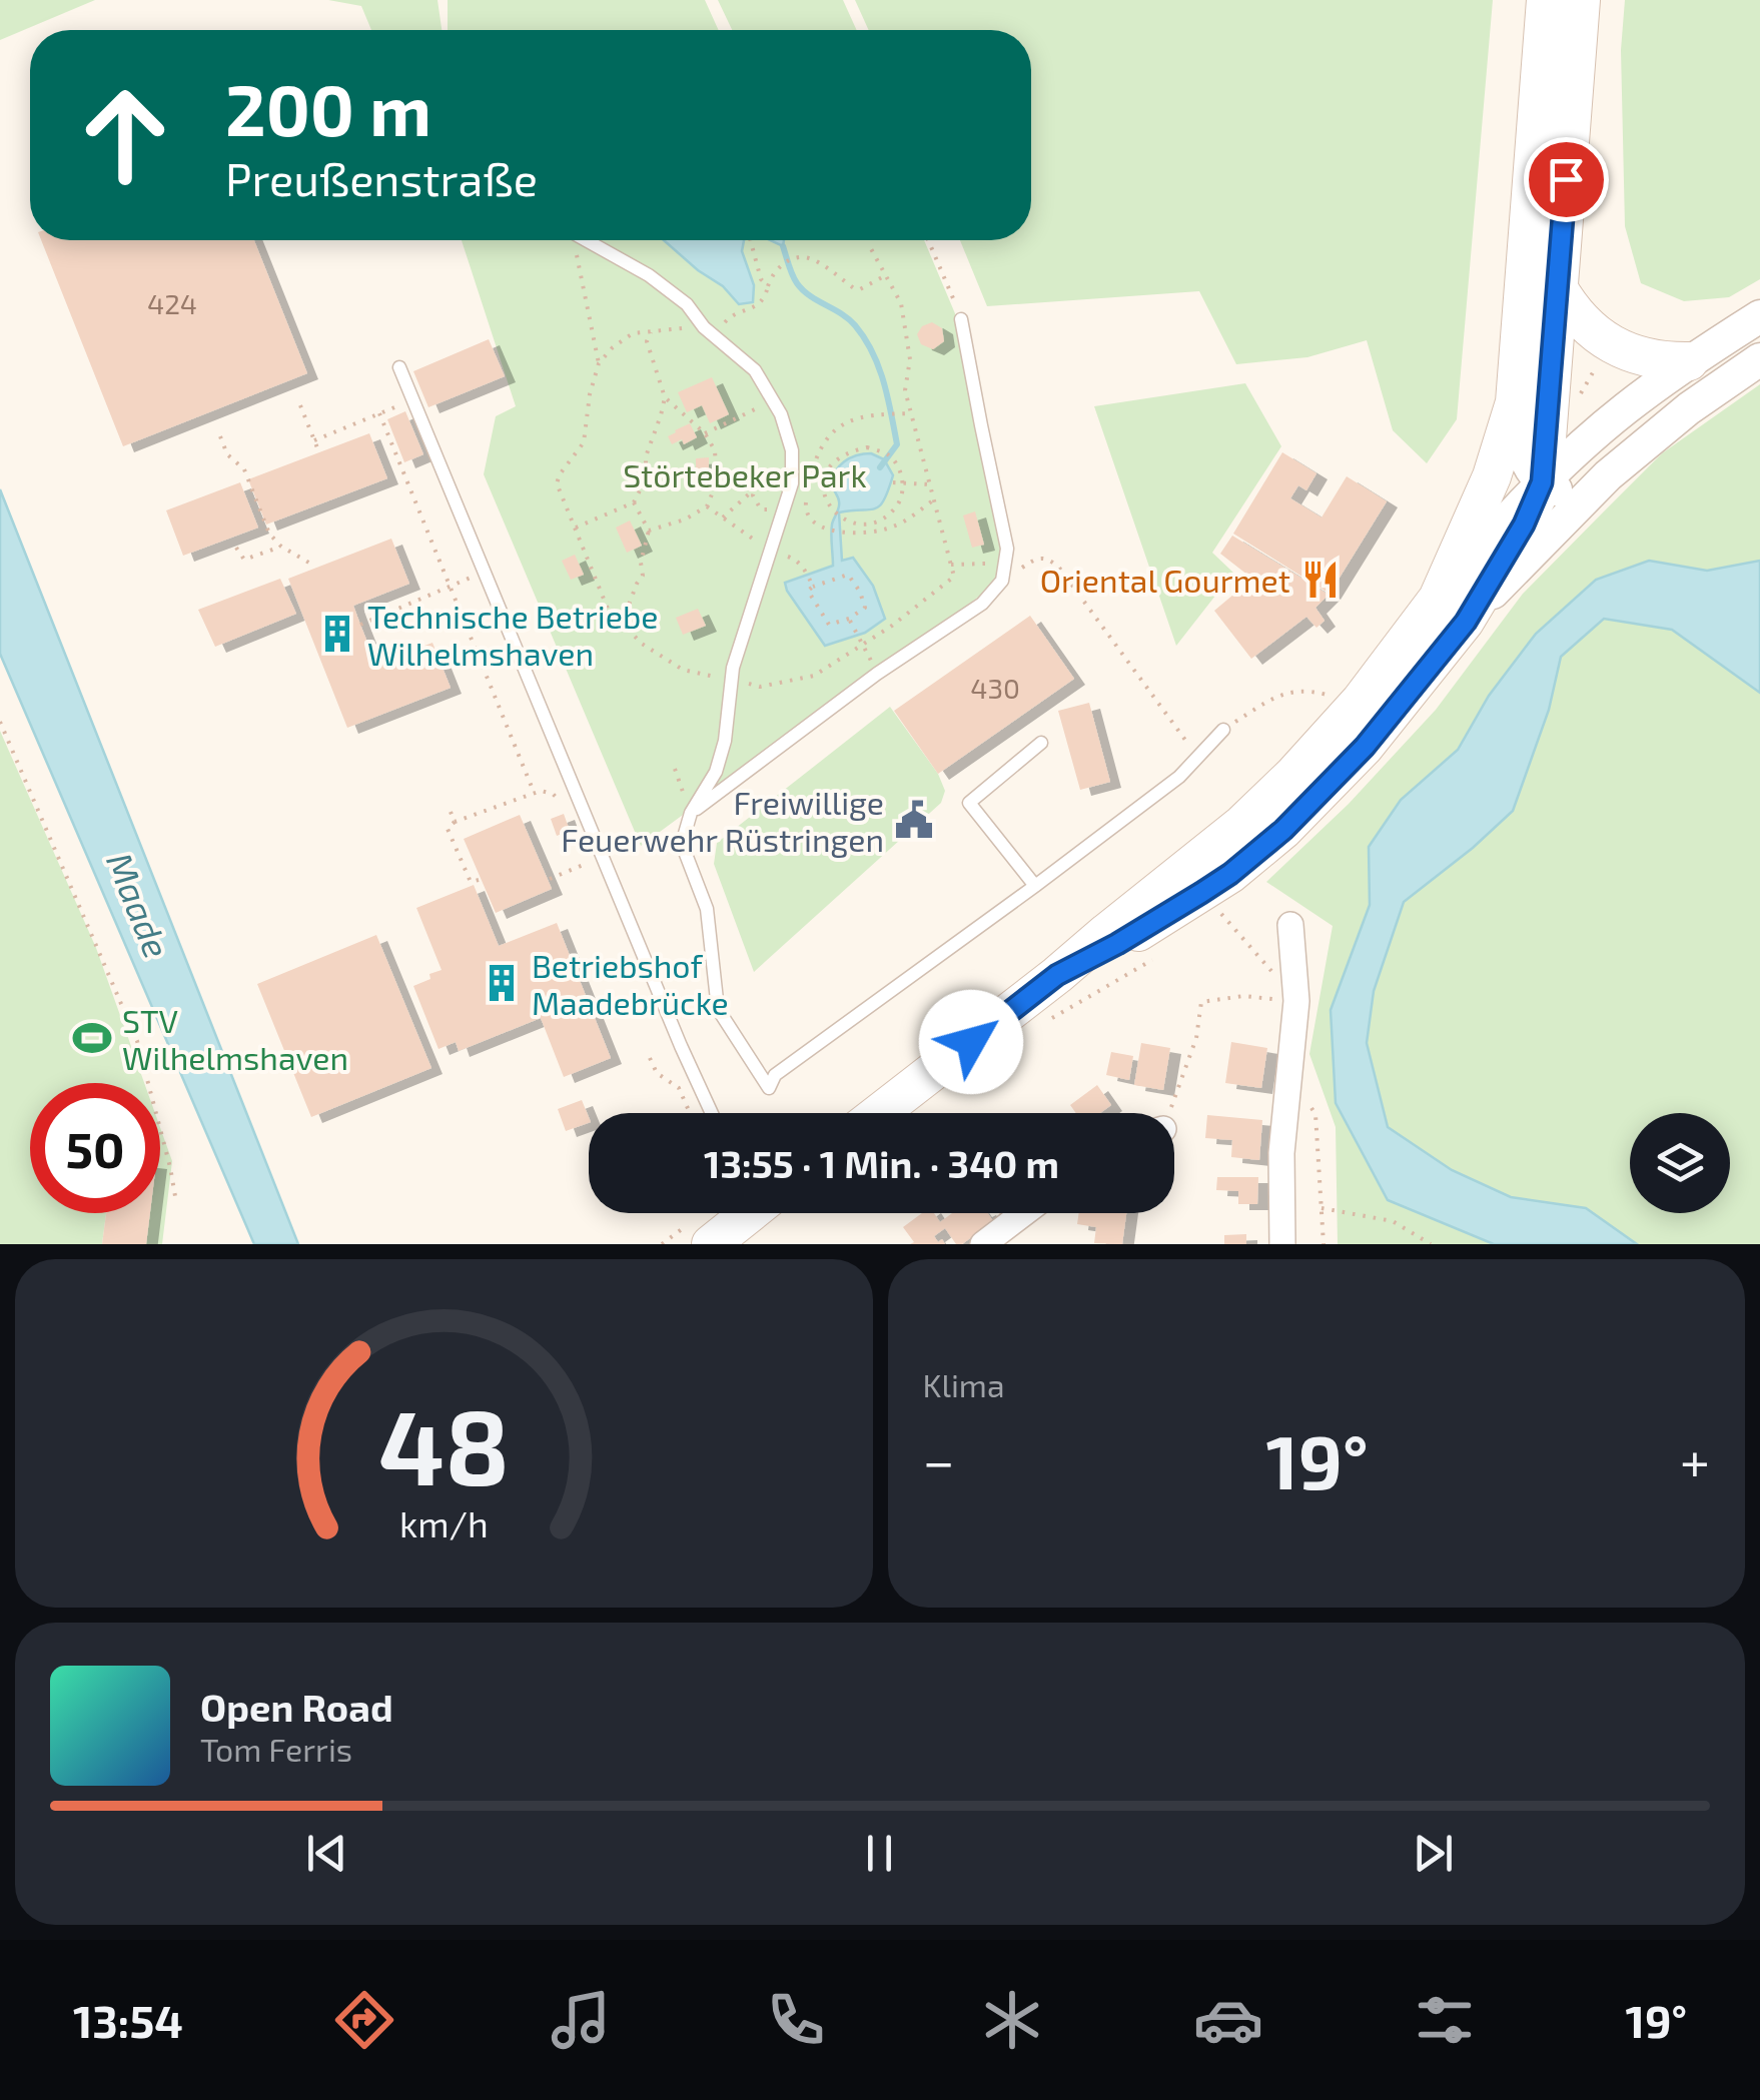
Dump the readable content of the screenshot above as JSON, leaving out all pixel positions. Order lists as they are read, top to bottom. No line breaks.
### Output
{"water":["Maade"],"parks":["Störtebeker Park"],"places":{"restaurant":["Oriental Gourmet"],"building":["Technische Betriebe Wilhelmshaven","Betriebshof Maadebrücke"],"public building":["Freiwillige Feuerwehr Rüstringen"],"sports":["STV Wilhelmshaven"]},"house_numbers":["424","430"],"page":{"turn":["200 m","Preußenstraße"],"limit":"50","trip":"13:55 · 1 Min. · 340 m","tile":"Klima","heat":["−","19°","+"],"song":["Open Road","Tom Ferris"],"tabs":["13:54","19°"],"gauge":["48","km/h"]}}
